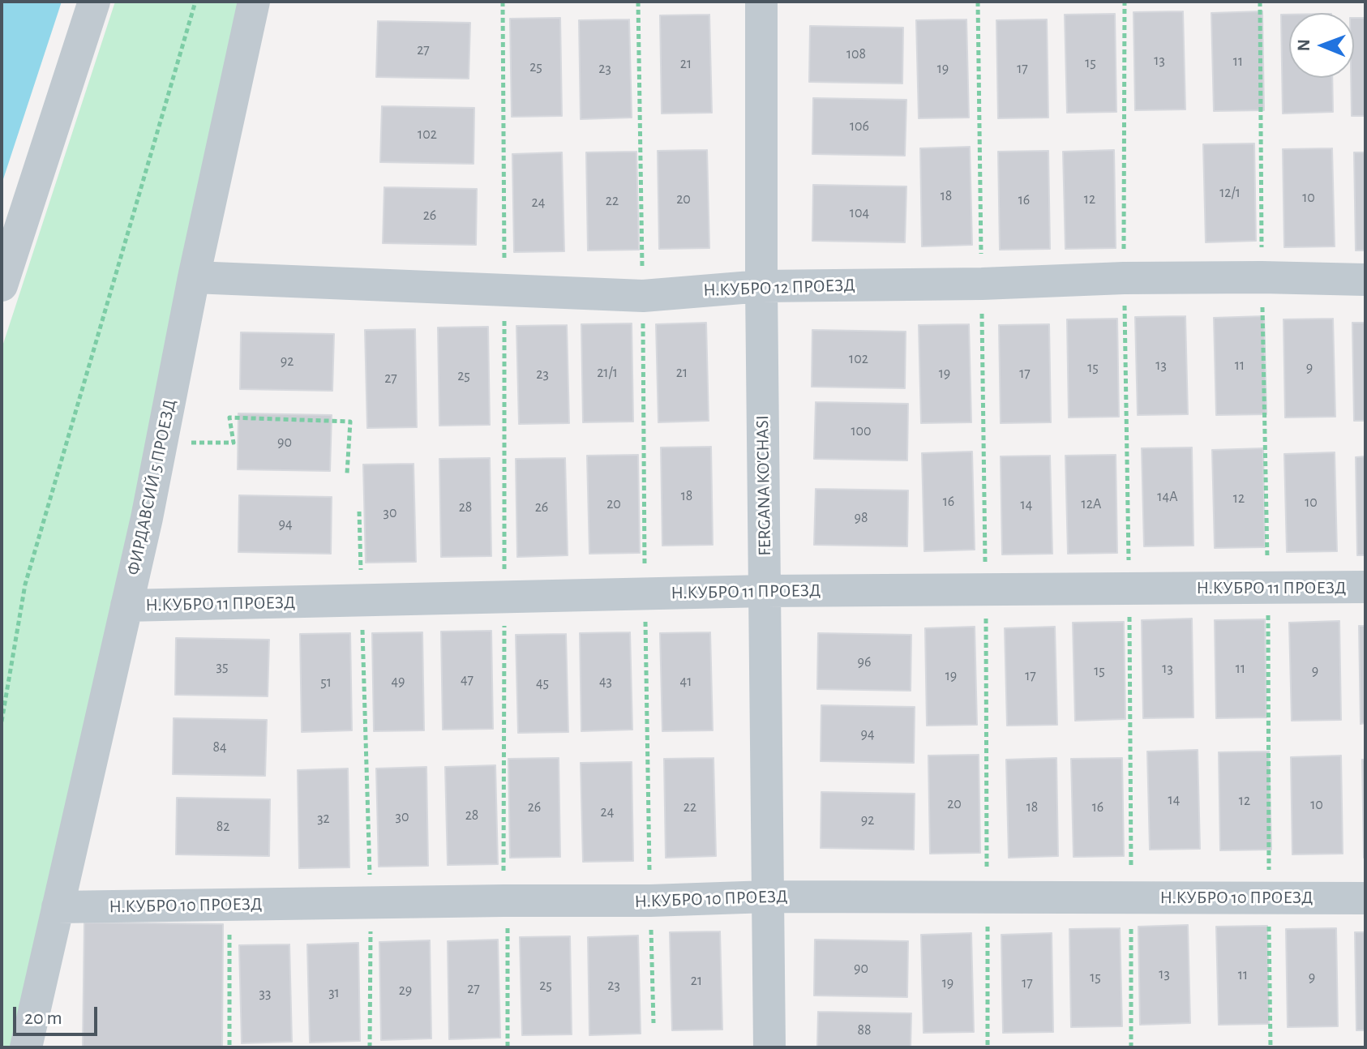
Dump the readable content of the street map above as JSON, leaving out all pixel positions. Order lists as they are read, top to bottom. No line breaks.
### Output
{"streets":{"street":["Н.КУБРО 12 ПРОЕЗД","FERGANA KO'CHASI","ФИРДАВСИЙ 5 ПРОЕЗД","Н.КУБРО 11 ПРОЕЗД","Н.КУБРО 10 ПРОЕЗД"]},"crossings":[["Н.КУБРО 12 ПРОЕЗД","FERGANA KO'CHASI"],["Н.КУБРО 12 ПРОЕЗД","ФИРДАВСИЙ 5 ПРОЕЗД"],["FERGANA KO'CHASI","Н.КУБРО 11 ПРОЕЗД"],["FERGANA KO'CHASI","Н.КУБРО 10 ПРОЕЗД"],["ФИРДАВСИЙ 5 ПРОЕЗД","Н.КУБРО 11 ПРОЕЗД"],["ФИРДАВСИЙ 5 ПРОЕЗД","Н.КУБРО 10 ПРОЕЗД"]],"house_numbers":["27","108","13","11","15","21","25","23","19","17","106","102","12/1","18","10","20","12","16","22","24","104","26","102","92","13","11","15","9","21/1","21","19","17","23","25","27","100","90","18","14A","12","16","10","20","12A","14","28","26","30","98","94","96","35","13","11","15","9","19","17","47","49","43","41","51","45","94","84","14","12","20","10","26","22","18","16","24","28","30","32","92","82","90","13","11","15","9","21","19","17","25","23","27","29","31","33","88"],"scale_bar":"20 m","north":"left"}
